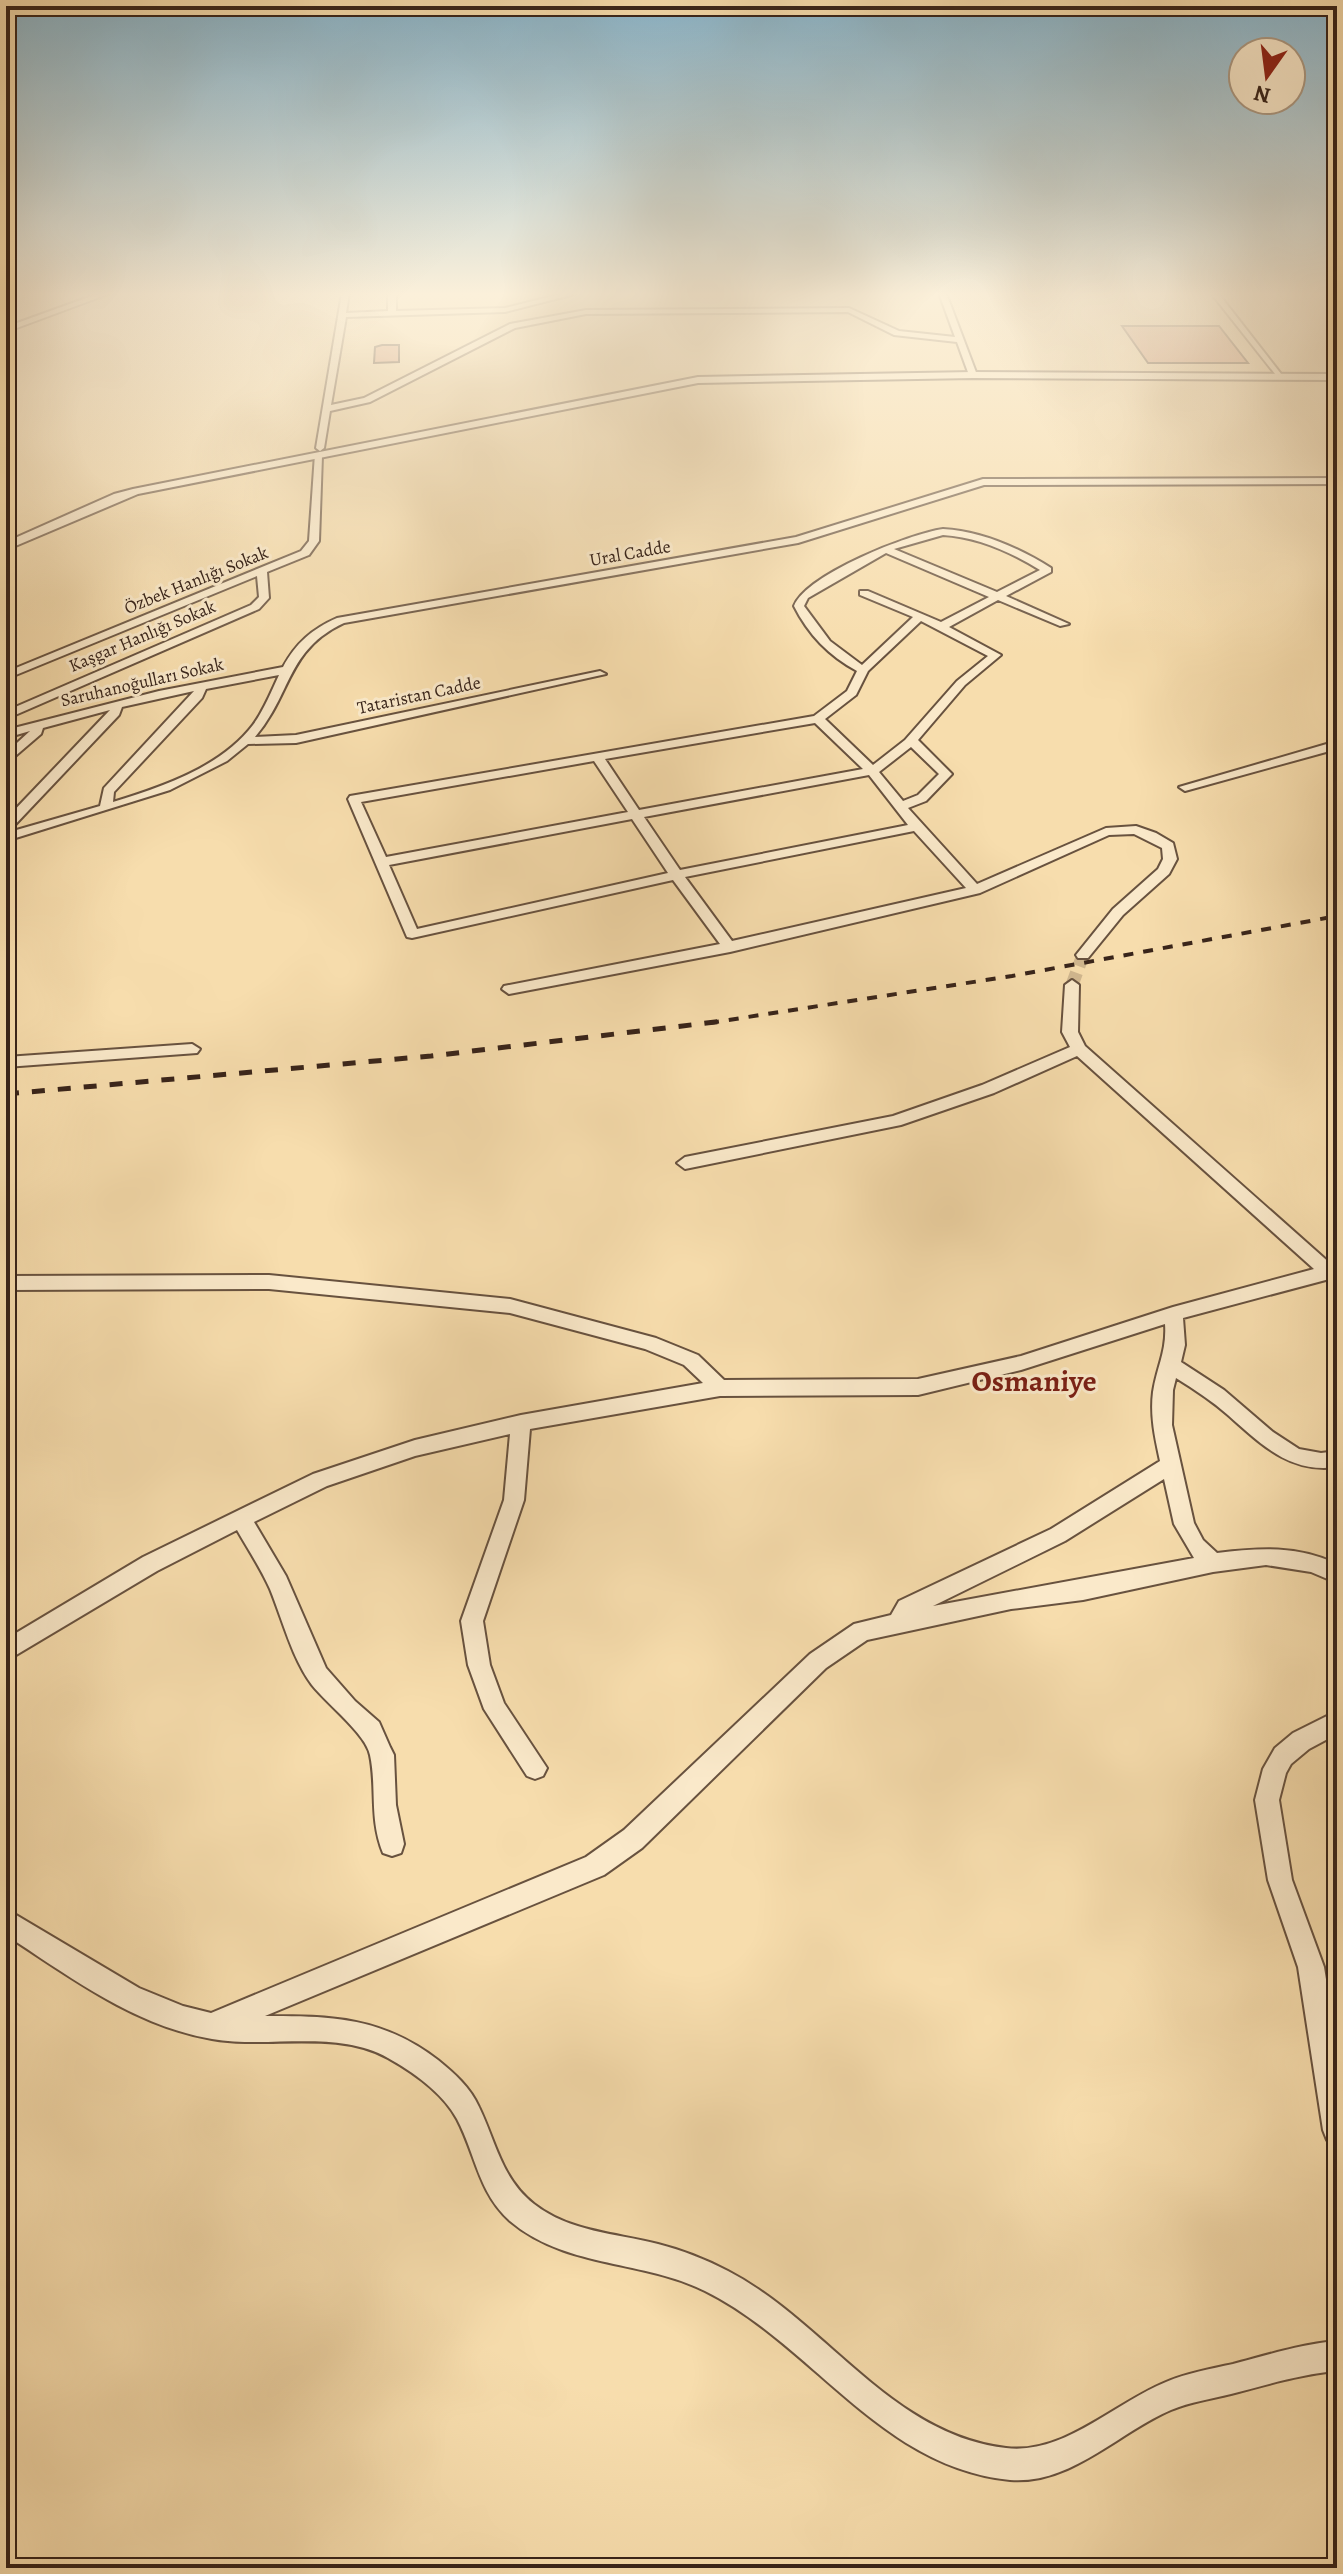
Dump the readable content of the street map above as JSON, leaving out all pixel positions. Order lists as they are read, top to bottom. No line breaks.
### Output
{"streets":{"street":["Ural Cadde","Özbek Hanlığı Sokak","Kaşgar Hanlığı Sokak","Saruhanoğulları Sokak","Tataristan Cadde"]},"crossings":[["Ural Cadde","Saruhanoğulları Sokak"],["Ural Cadde","Tataristan Cadde"],["Özbek Hanlığı Sokak","Kaşgar Hanlığı Sokak"]],"districts":["Osmaniye"],"north":"bottom"}
